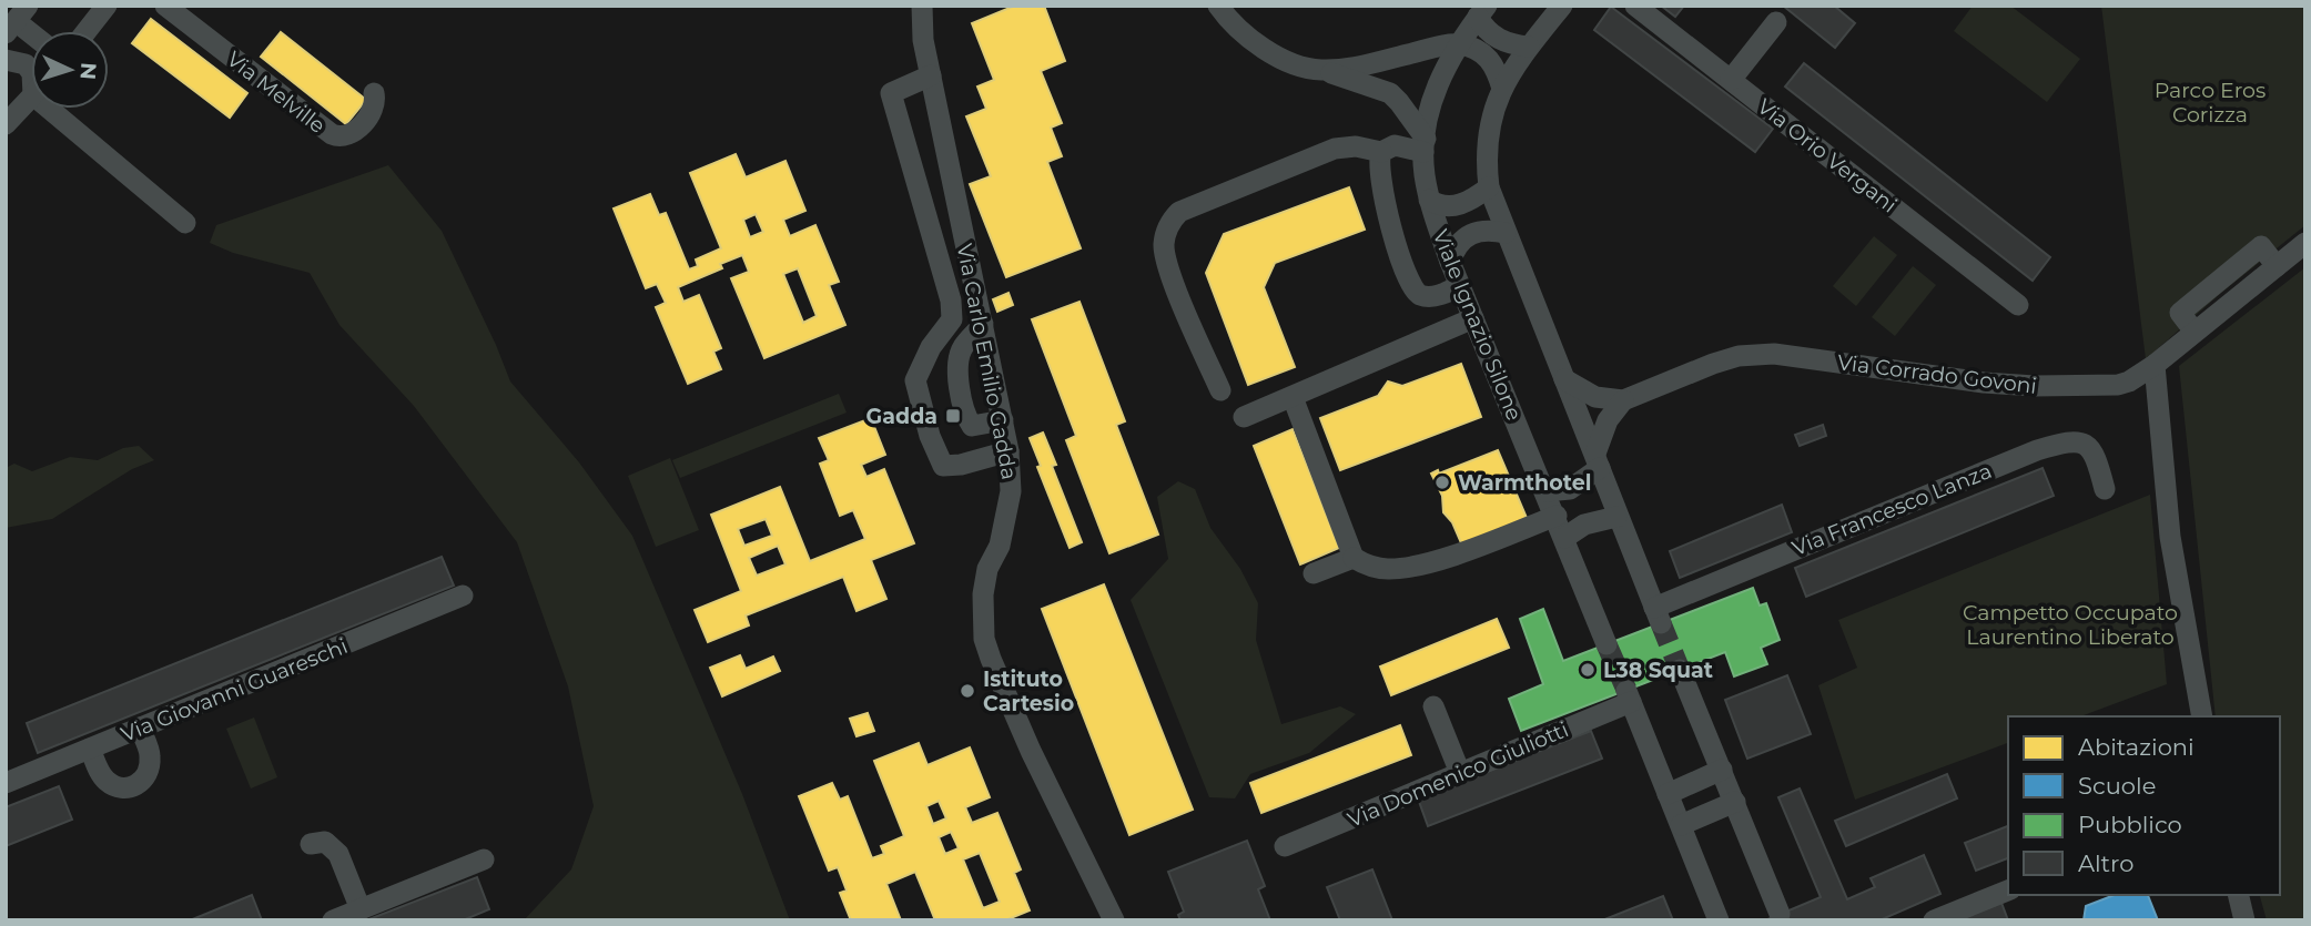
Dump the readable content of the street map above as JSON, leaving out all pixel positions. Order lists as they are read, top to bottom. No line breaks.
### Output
{"streets":{"street":["Via Melville","Via Orio Vergani","Viale Ignazio Silone","Via Carlo Emilio Gadda","Via Corrado Govoni","Via Francesco Lanza","Via Giovanni Guareschi","Via Domenico Giuliotti"]},"parks":["Parco Eros Corizza","Campetto Occupato Laurentino Liberato"],"places":{"transit":["Gadda"],"other":["Warmthotel","L38 Squat","Istituto Cartesio"]},"legend":["Abitazioni","Scuole","Pubblico","Altro"],"north":"right"}
